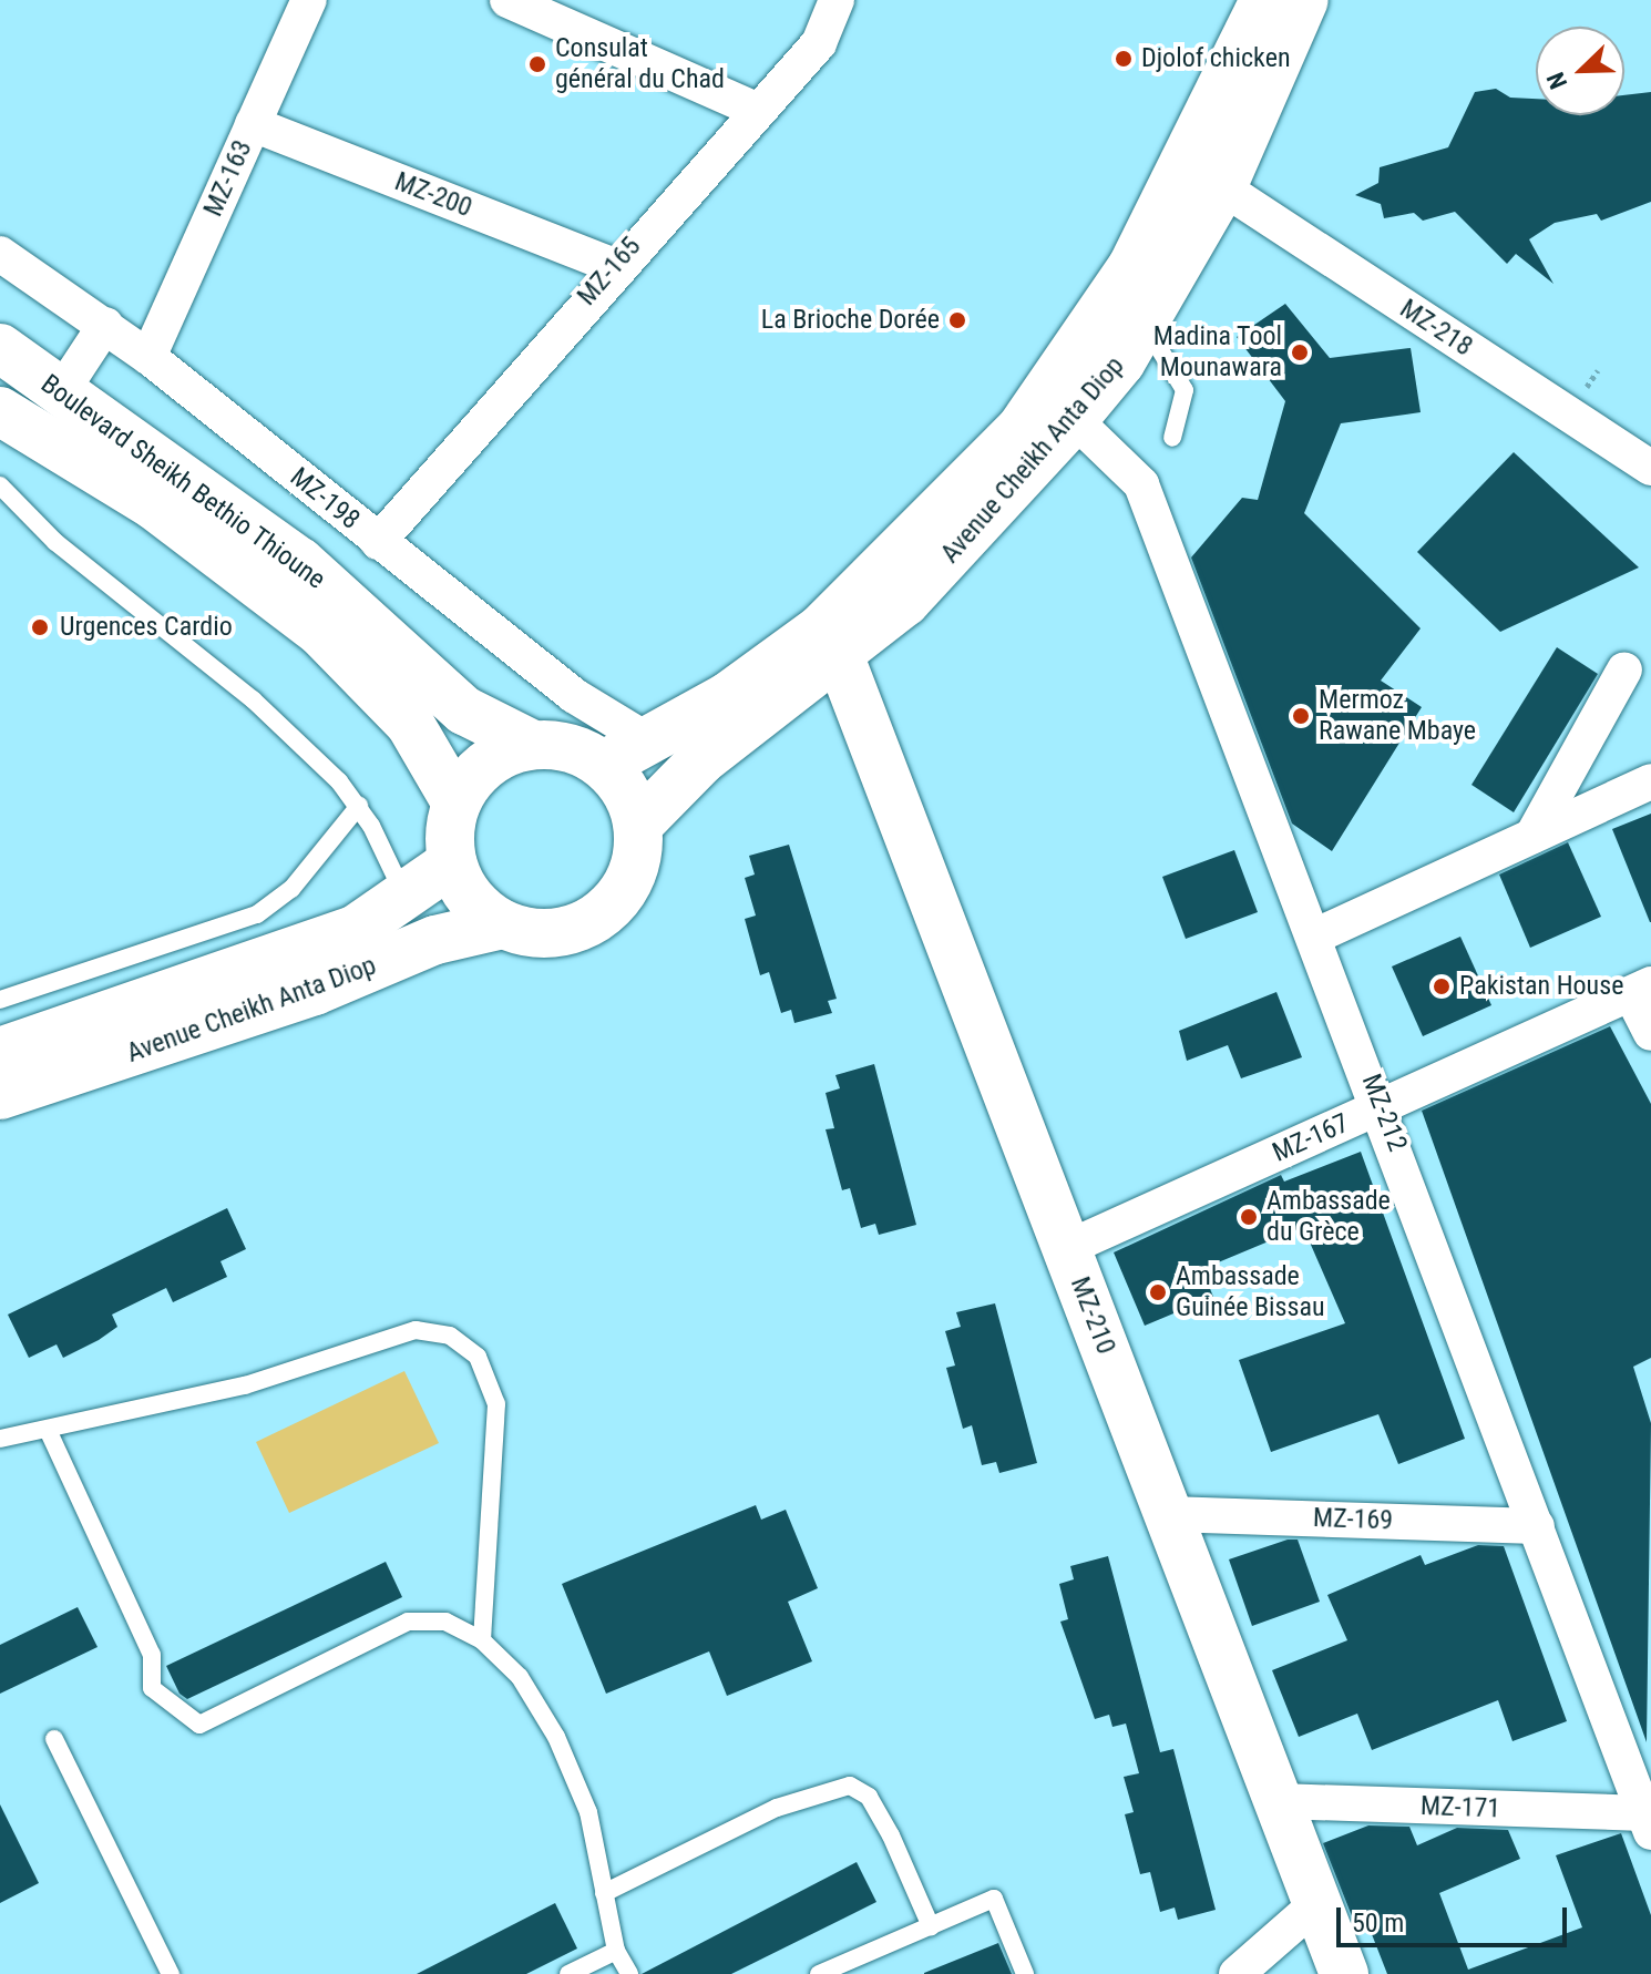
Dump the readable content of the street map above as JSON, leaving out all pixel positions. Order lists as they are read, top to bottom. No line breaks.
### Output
{"streets":{"main road":["Avenue Cheikh Anta Diop","Boulevard Sheikh Bethio Thioune","MZ-210"],"street":["MZ-163","MZ-200","MZ-165","MZ-218","MZ-198","MZ-212","MZ-167","MZ-169","MZ-171"]},"crossings":[["MZ-163","MZ-200"],["MZ-163","MZ-198"],["MZ-200","MZ-165"],["MZ-165","MZ-198"],["MZ-218","Avenue Cheikh Anta Diop"],["Avenue Cheikh Anta Diop","Boulevard Sheikh Bethio Thioune"],["Avenue Cheikh Anta Diop","MZ-198"],["Avenue Cheikh Anta Diop","MZ-212"],["Avenue Cheikh Anta Diop","MZ-210"],["MZ-212","MZ-167"],["MZ-212","MZ-169"],["MZ-212","MZ-171"],["MZ-167","MZ-210"],["MZ-210","MZ-169"],["MZ-210","MZ-171"]],"places":["Djolof chicken","Consulat général du Chad","La Brioche Dorée","Madina Tool Mounawara","Urgences Cardio","Mermoz Rawane Mbaye","Pakistan House","Ambassade du Grèce","Ambassade Guinée Bissau"],"scale_bar":"50 m","north":"bottom left"}
